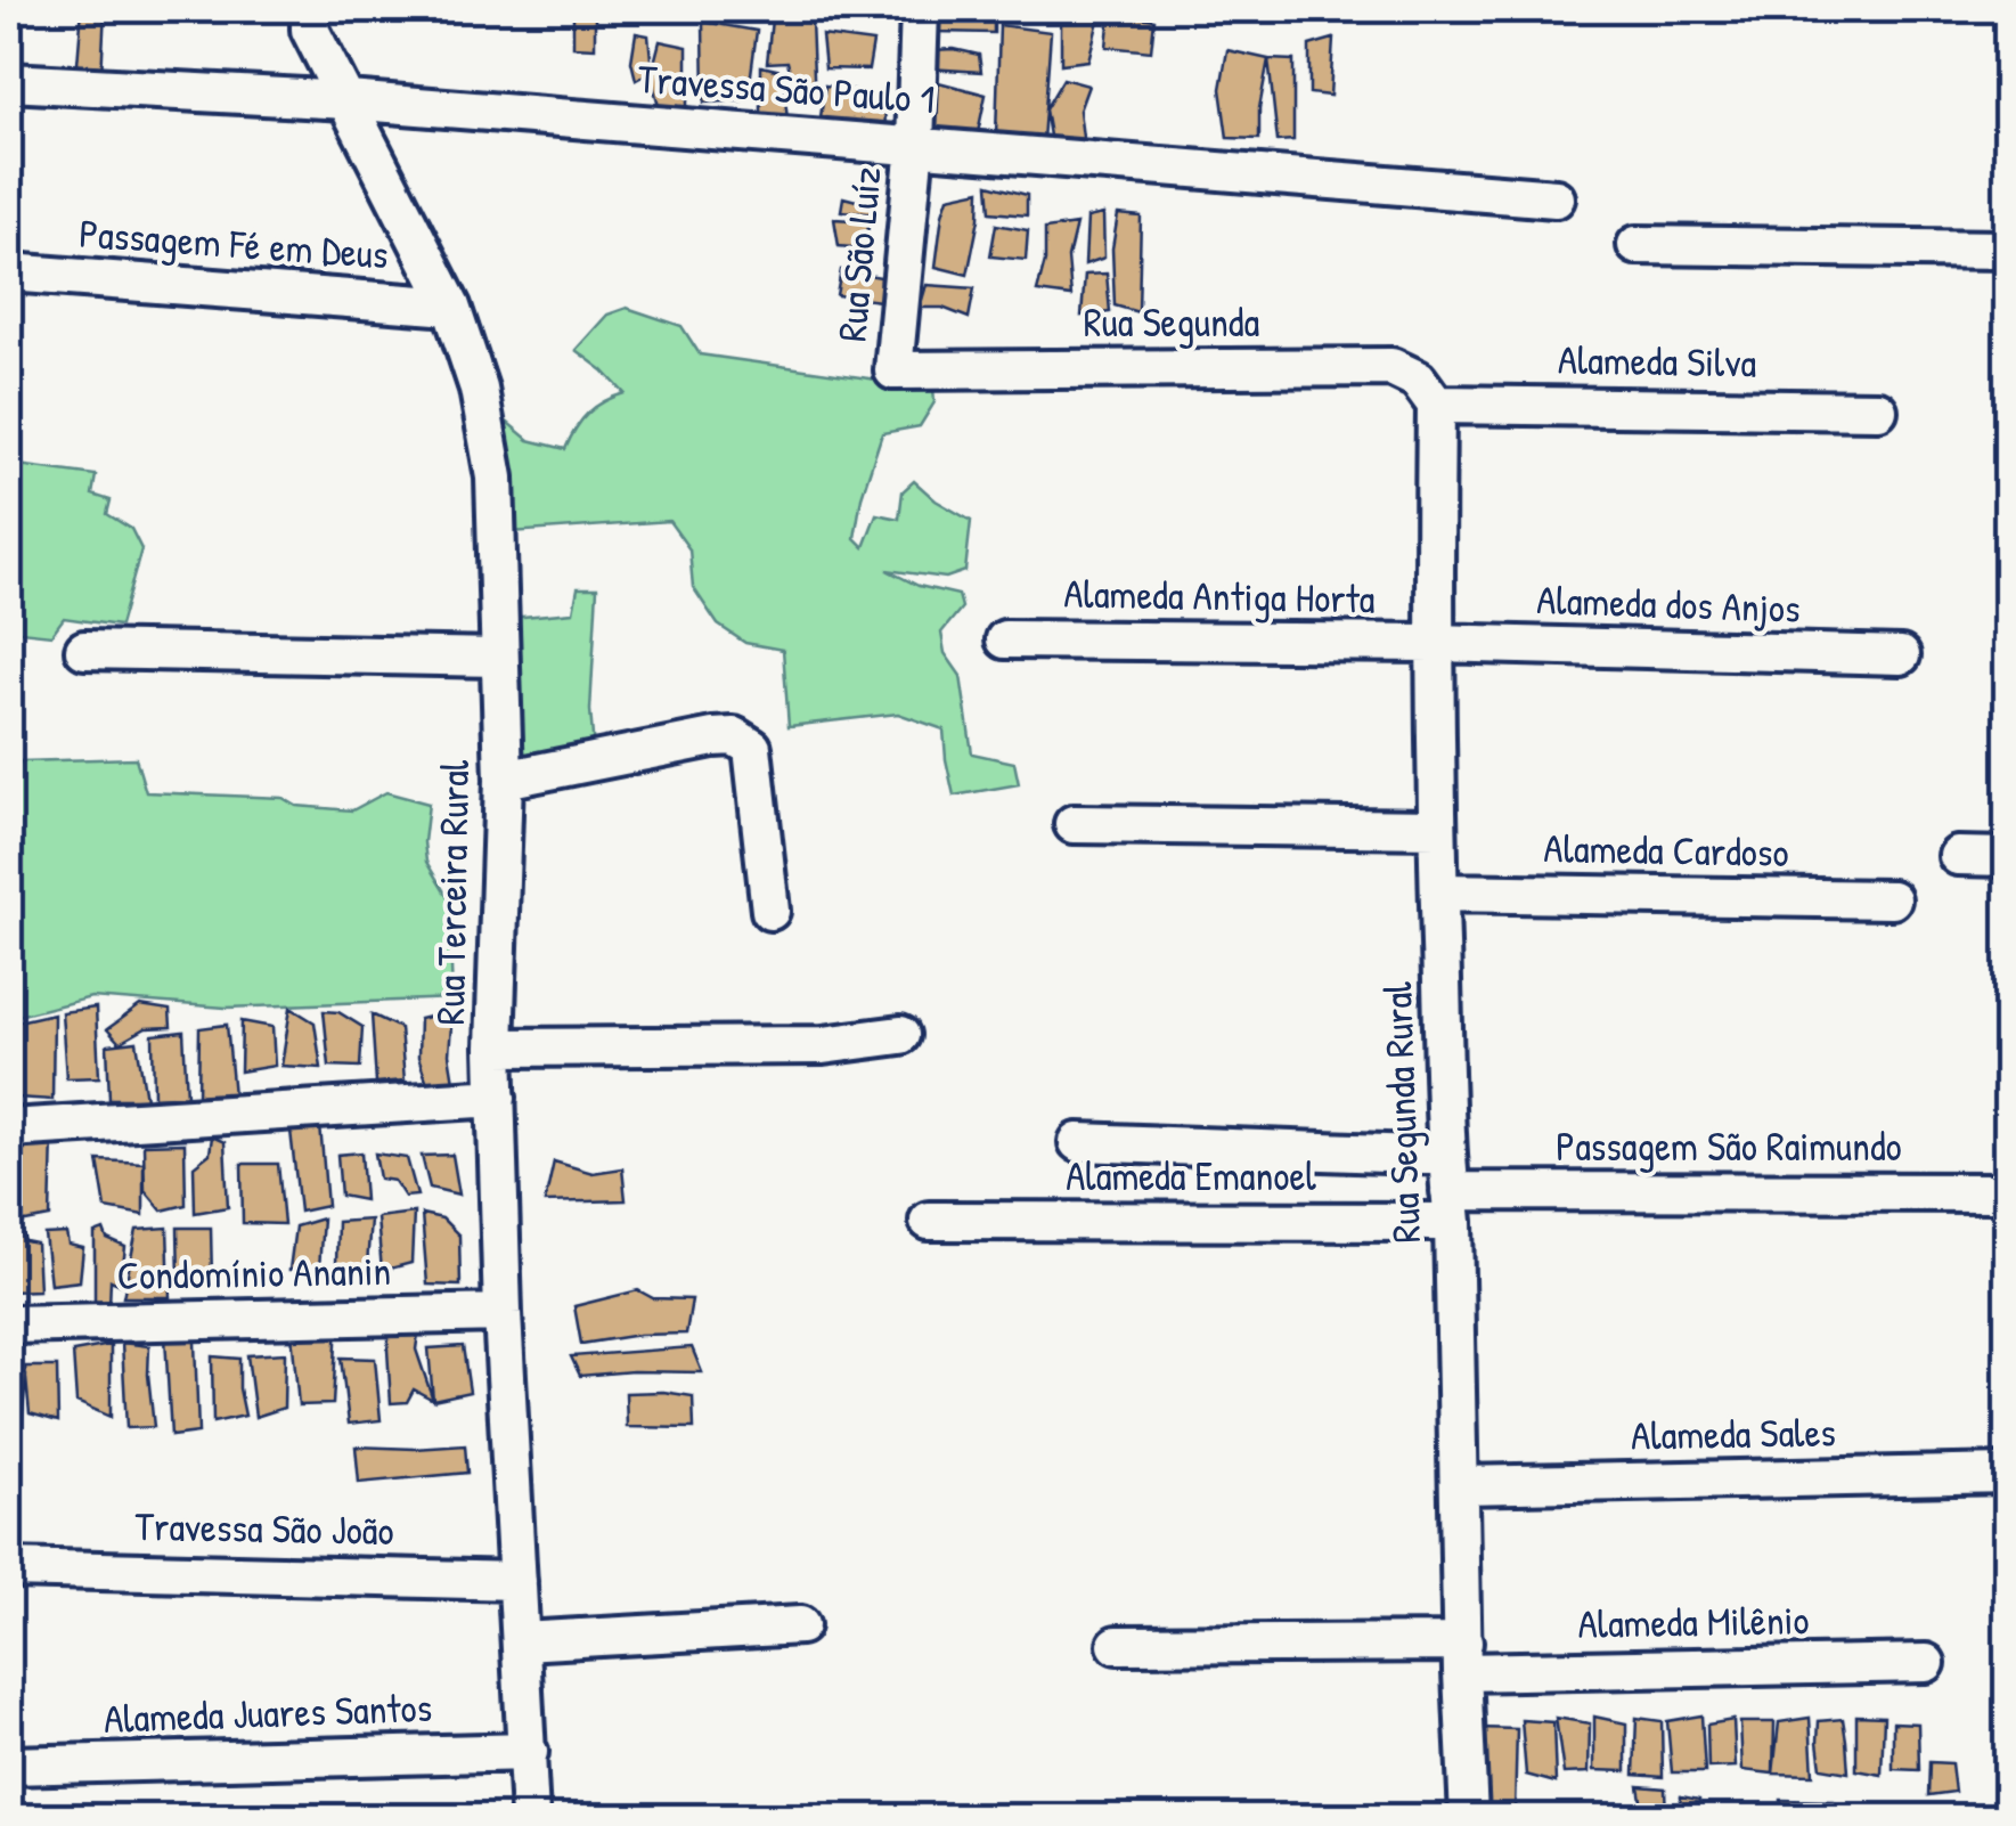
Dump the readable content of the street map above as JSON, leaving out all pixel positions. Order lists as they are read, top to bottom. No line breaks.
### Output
{"streets":{"street":["Travessa São Paulo 1","Passagem Fé em Deus","Rua São Luíz","Rua Segunda","Alameda Silva","Alameda Antiga Horta","Alameda dos Anjos","Alameda Cardoso","Rua Terceira Rural","Rua Segunda Rural","Passagem São Raimundo","Alameda Emanoel","Condomínio Ananin","Alameda Sales","Travessa São João","Alameda Milênio","Alameda Juares Santos"]},"crossings":[["Travessa São Paulo 1","Rua São Luíz"],["Travessa São Paulo 1","Rua Terceira Rural"],["Passagem Fé em Deus","Rua Terceira Rural"],["Rua São Luíz","Rua Segunda"],["Rua Segunda","Alameda Silva"],["Rua Segunda","Rua Segunda Rural"],["Alameda Silva","Rua Segunda Rural"],["Alameda Antiga Horta","Alameda dos Anjos"],["Alameda Antiga Horta","Rua Segunda Rural"],["Alameda dos Anjos","Rua Segunda Rural"],["Alameda Cardoso","Rua Segunda Rural"],["Rua Terceira Rural","Condomínio Ananin"],["Rua Terceira Rural","Travessa São João"],["Rua Terceira Rural","Alameda Juares Santos"],["Rua Segunda Rural","Passagem São Raimundo"],["Rua Segunda Rural","Alameda Emanoel"],["Rua Segunda Rural","Alameda Sales"],["Rua Segunda Rural","Alameda Milênio"],["Passagem São Raimundo","Alameda Emanoel"]]}
